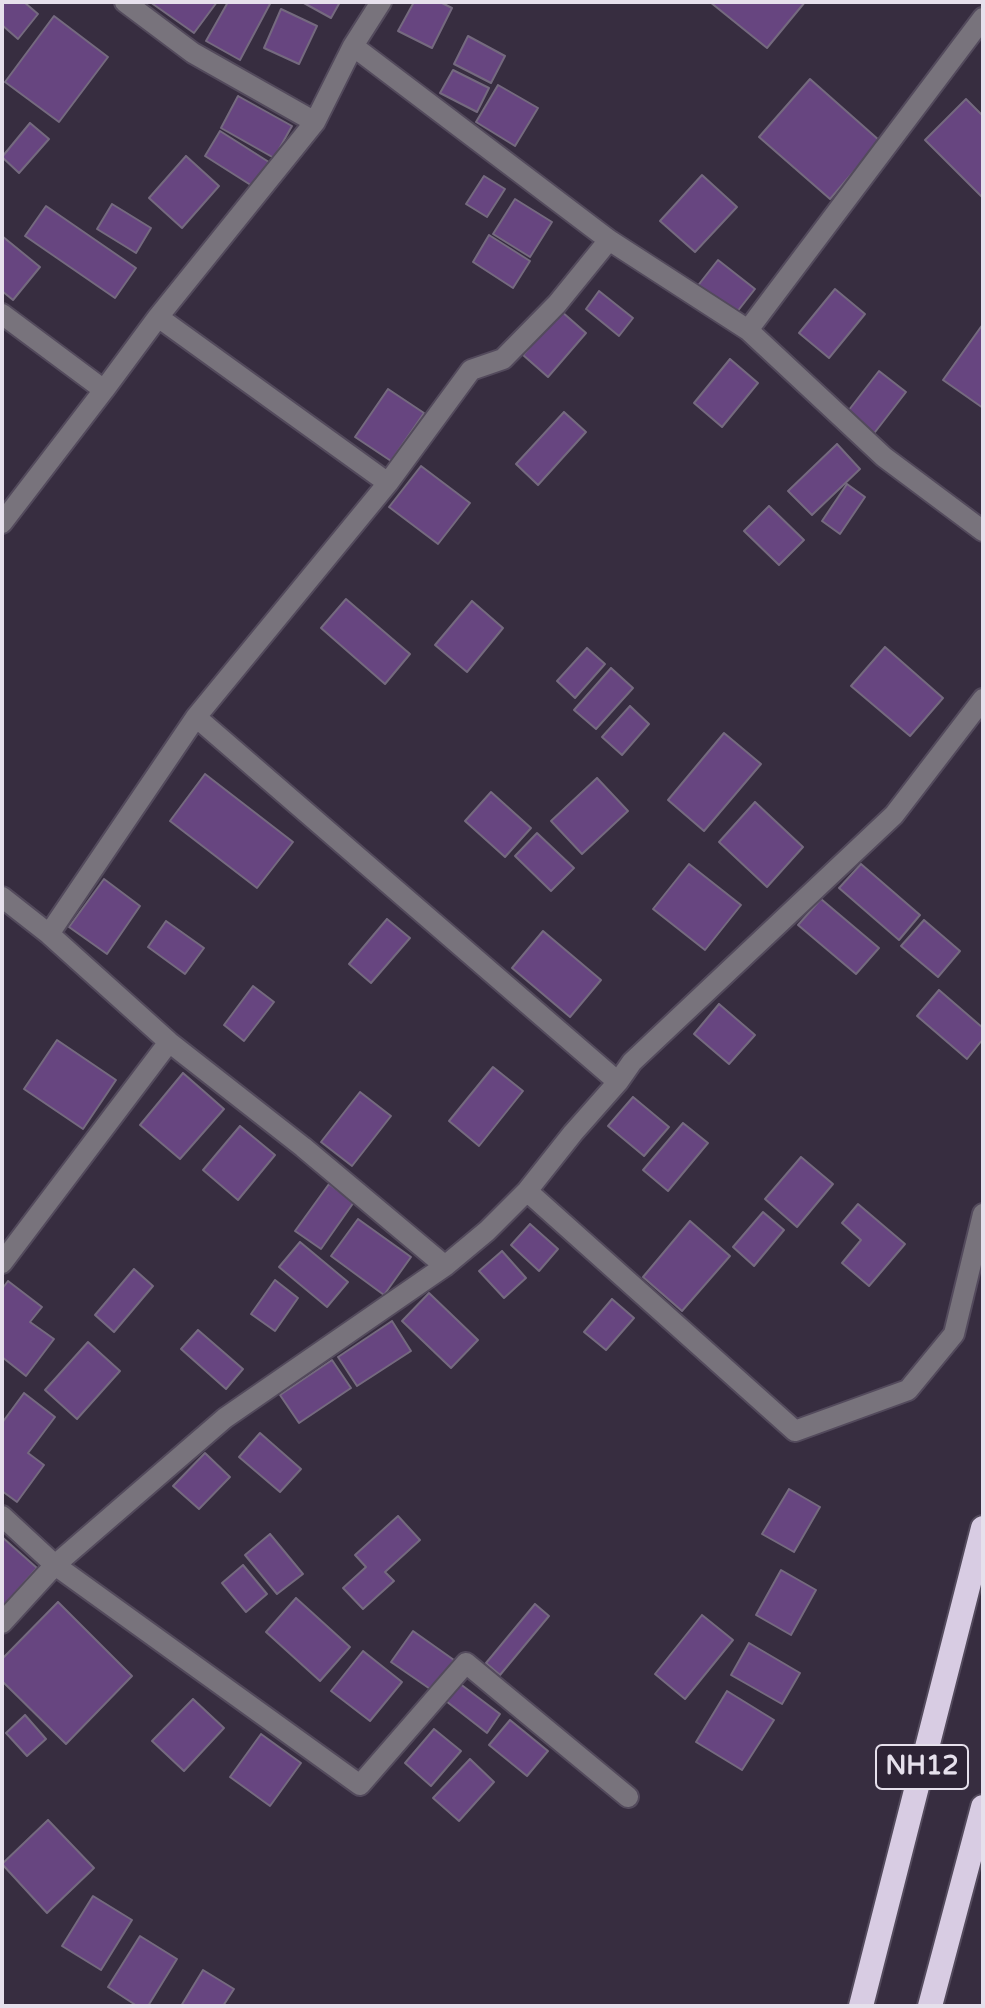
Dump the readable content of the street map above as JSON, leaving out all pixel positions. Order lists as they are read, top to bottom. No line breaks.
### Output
{"streets":{"highway":["NH12"]}}
